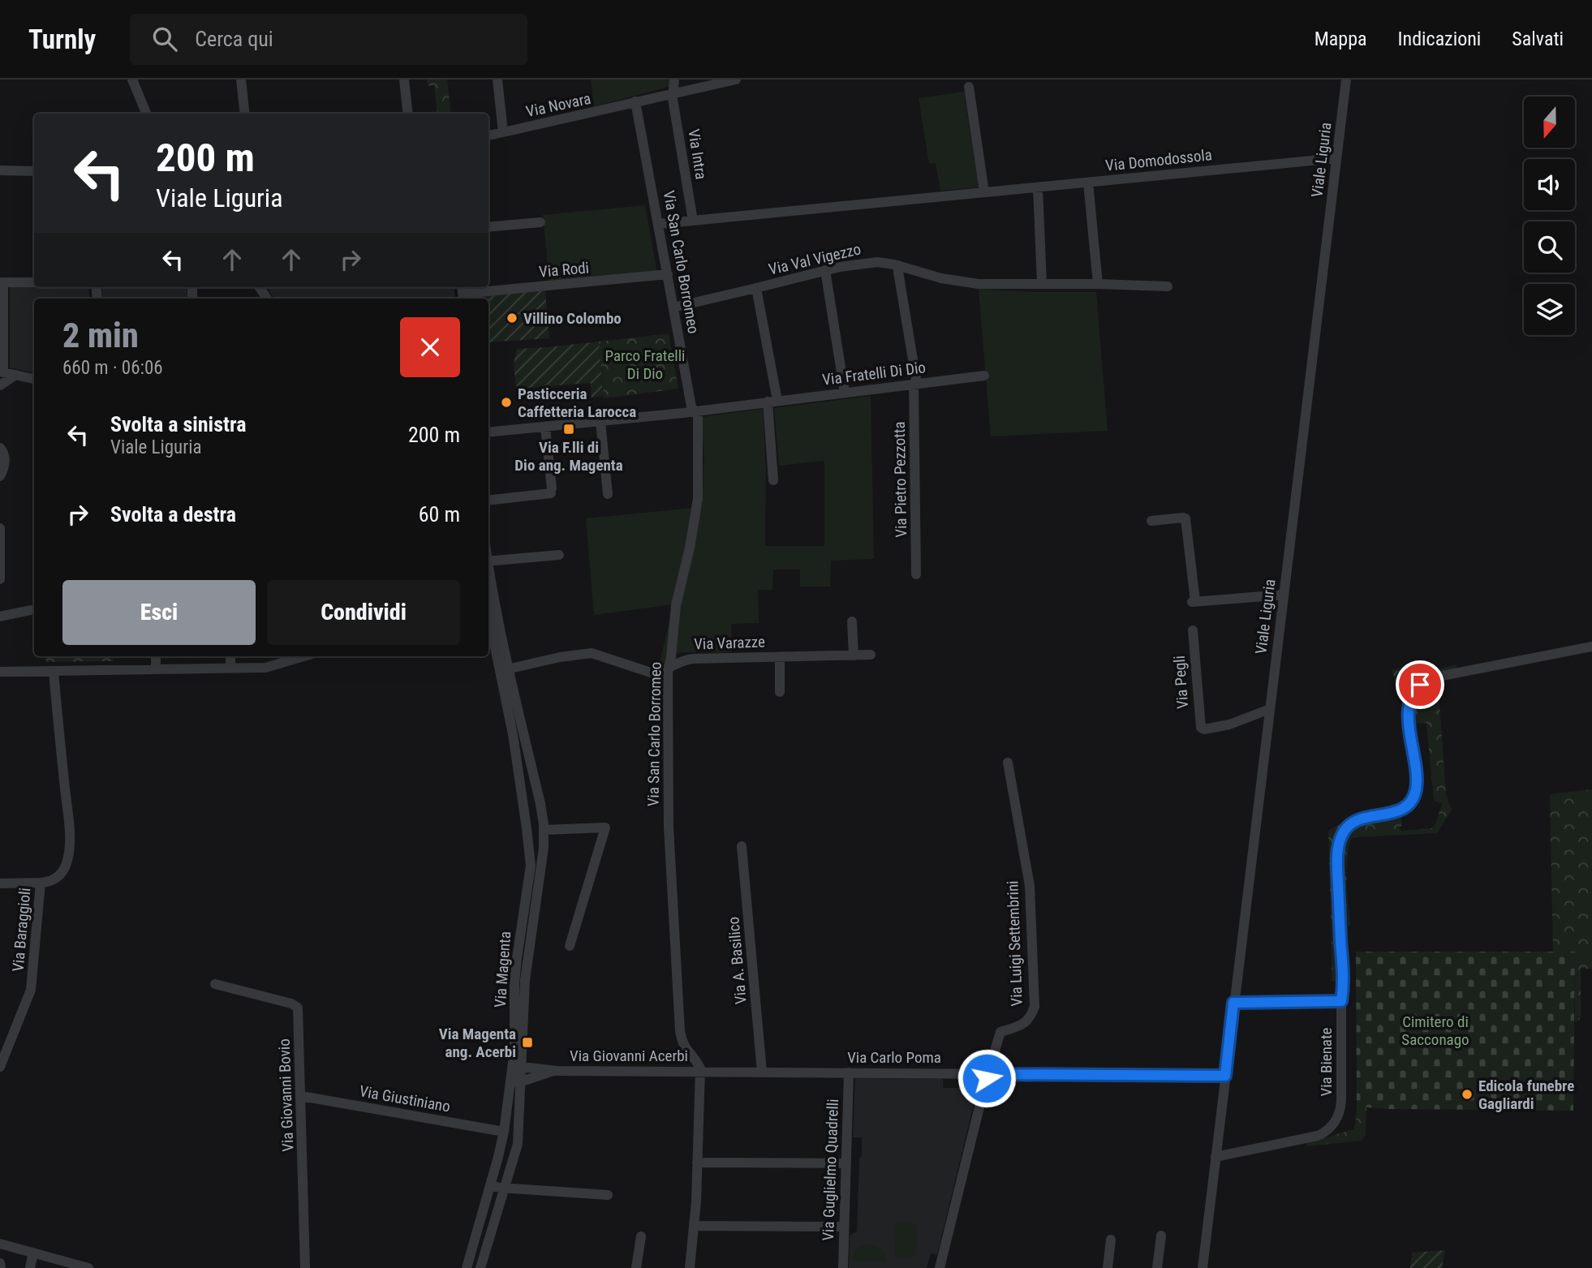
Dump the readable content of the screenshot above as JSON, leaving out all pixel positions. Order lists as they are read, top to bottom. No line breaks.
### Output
{"streets":{"street":["Via Novara","Via Intra","Via Domodossola","Viale Liguria","Via Val Vigezzo","Via San Carlo Borromeo","Via Rodi","Via Fratelli Di Dio","Via Pietro Pezzotta","Via Varazze","Via Pegli","Via Baraggioli","Via Luigi Settembrini","Via A. Basilico","Via Magenta","Via Giovanni Acerbi","Via Carlo Poma","Via Bienate","Via Giovanni Bovio","Via Giustiniano","Via Guglielmo Quadrelli"]},"crossings":[["Via Novara","Via Intra"],["Via Novara","Via San Carlo Borromeo"],["Via Intra","Via Domodossola"],["Via Domodossola","Viale Liguria"],["Via Domodossola","Via San Carlo Borromeo"],["Viale Liguria","Via Pegli"],["Viale Liguria","Via Carlo Poma"],["Viale Liguria","Via Bienate"],["Via Val Vigezzo","Via San Carlo Borromeo"],["Via Val Vigezzo","Via Pietro Pezzotta"],["Via San Carlo Borromeo","Via Rodi"],["Via San Carlo Borromeo","Via Fratelli Di Dio"],["Via San Carlo Borromeo","Via Varazze"],["Via San Carlo Borromeo","Via Giovanni Acerbi"],["Via San Carlo Borromeo","Via Carlo Poma"],["Via Fratelli Di Dio","Via Pietro Pezzotta"],["Via Varazze","Via Magenta"],["Via Luigi Settembrini","Via Carlo Poma"],["Via A. Basilico","Via Carlo Poma"],["Via Magenta","Via Giustiniano"],["Via Giovanni Acerbi","Via Carlo Poma"],["Via Carlo Poma","Via Guglielmo Quadrelli"],["Via Giovanni Bovio","Via Giustiniano"]],"parks":["Parco Fratelli Di Dio","Cimitero di Sacconago"],"places":{"other":["Villino Colombo","Pasticceria Caffetteria Larocca","Edicola funebre Gagliardi"],"transit":["Via F.lli di Dio ang. Magenta","Via Magenta ang. Acerbi"]},"north":"bottom","page":{"header":"Turnly","search":"Cerca qui","nav":["Mappa","Indicazioni","Salvati"],"turn":["200 m","Viale Liguria"],"heading":["2 min","660 m · 06:06"],"list":[{"name":"Svolta a sinistra","note":"Viale Liguria","value":"200 m"},{"name":"Svolta a destra","value":"60 m"}],"buttons":["Esci","Condividi"]}}
